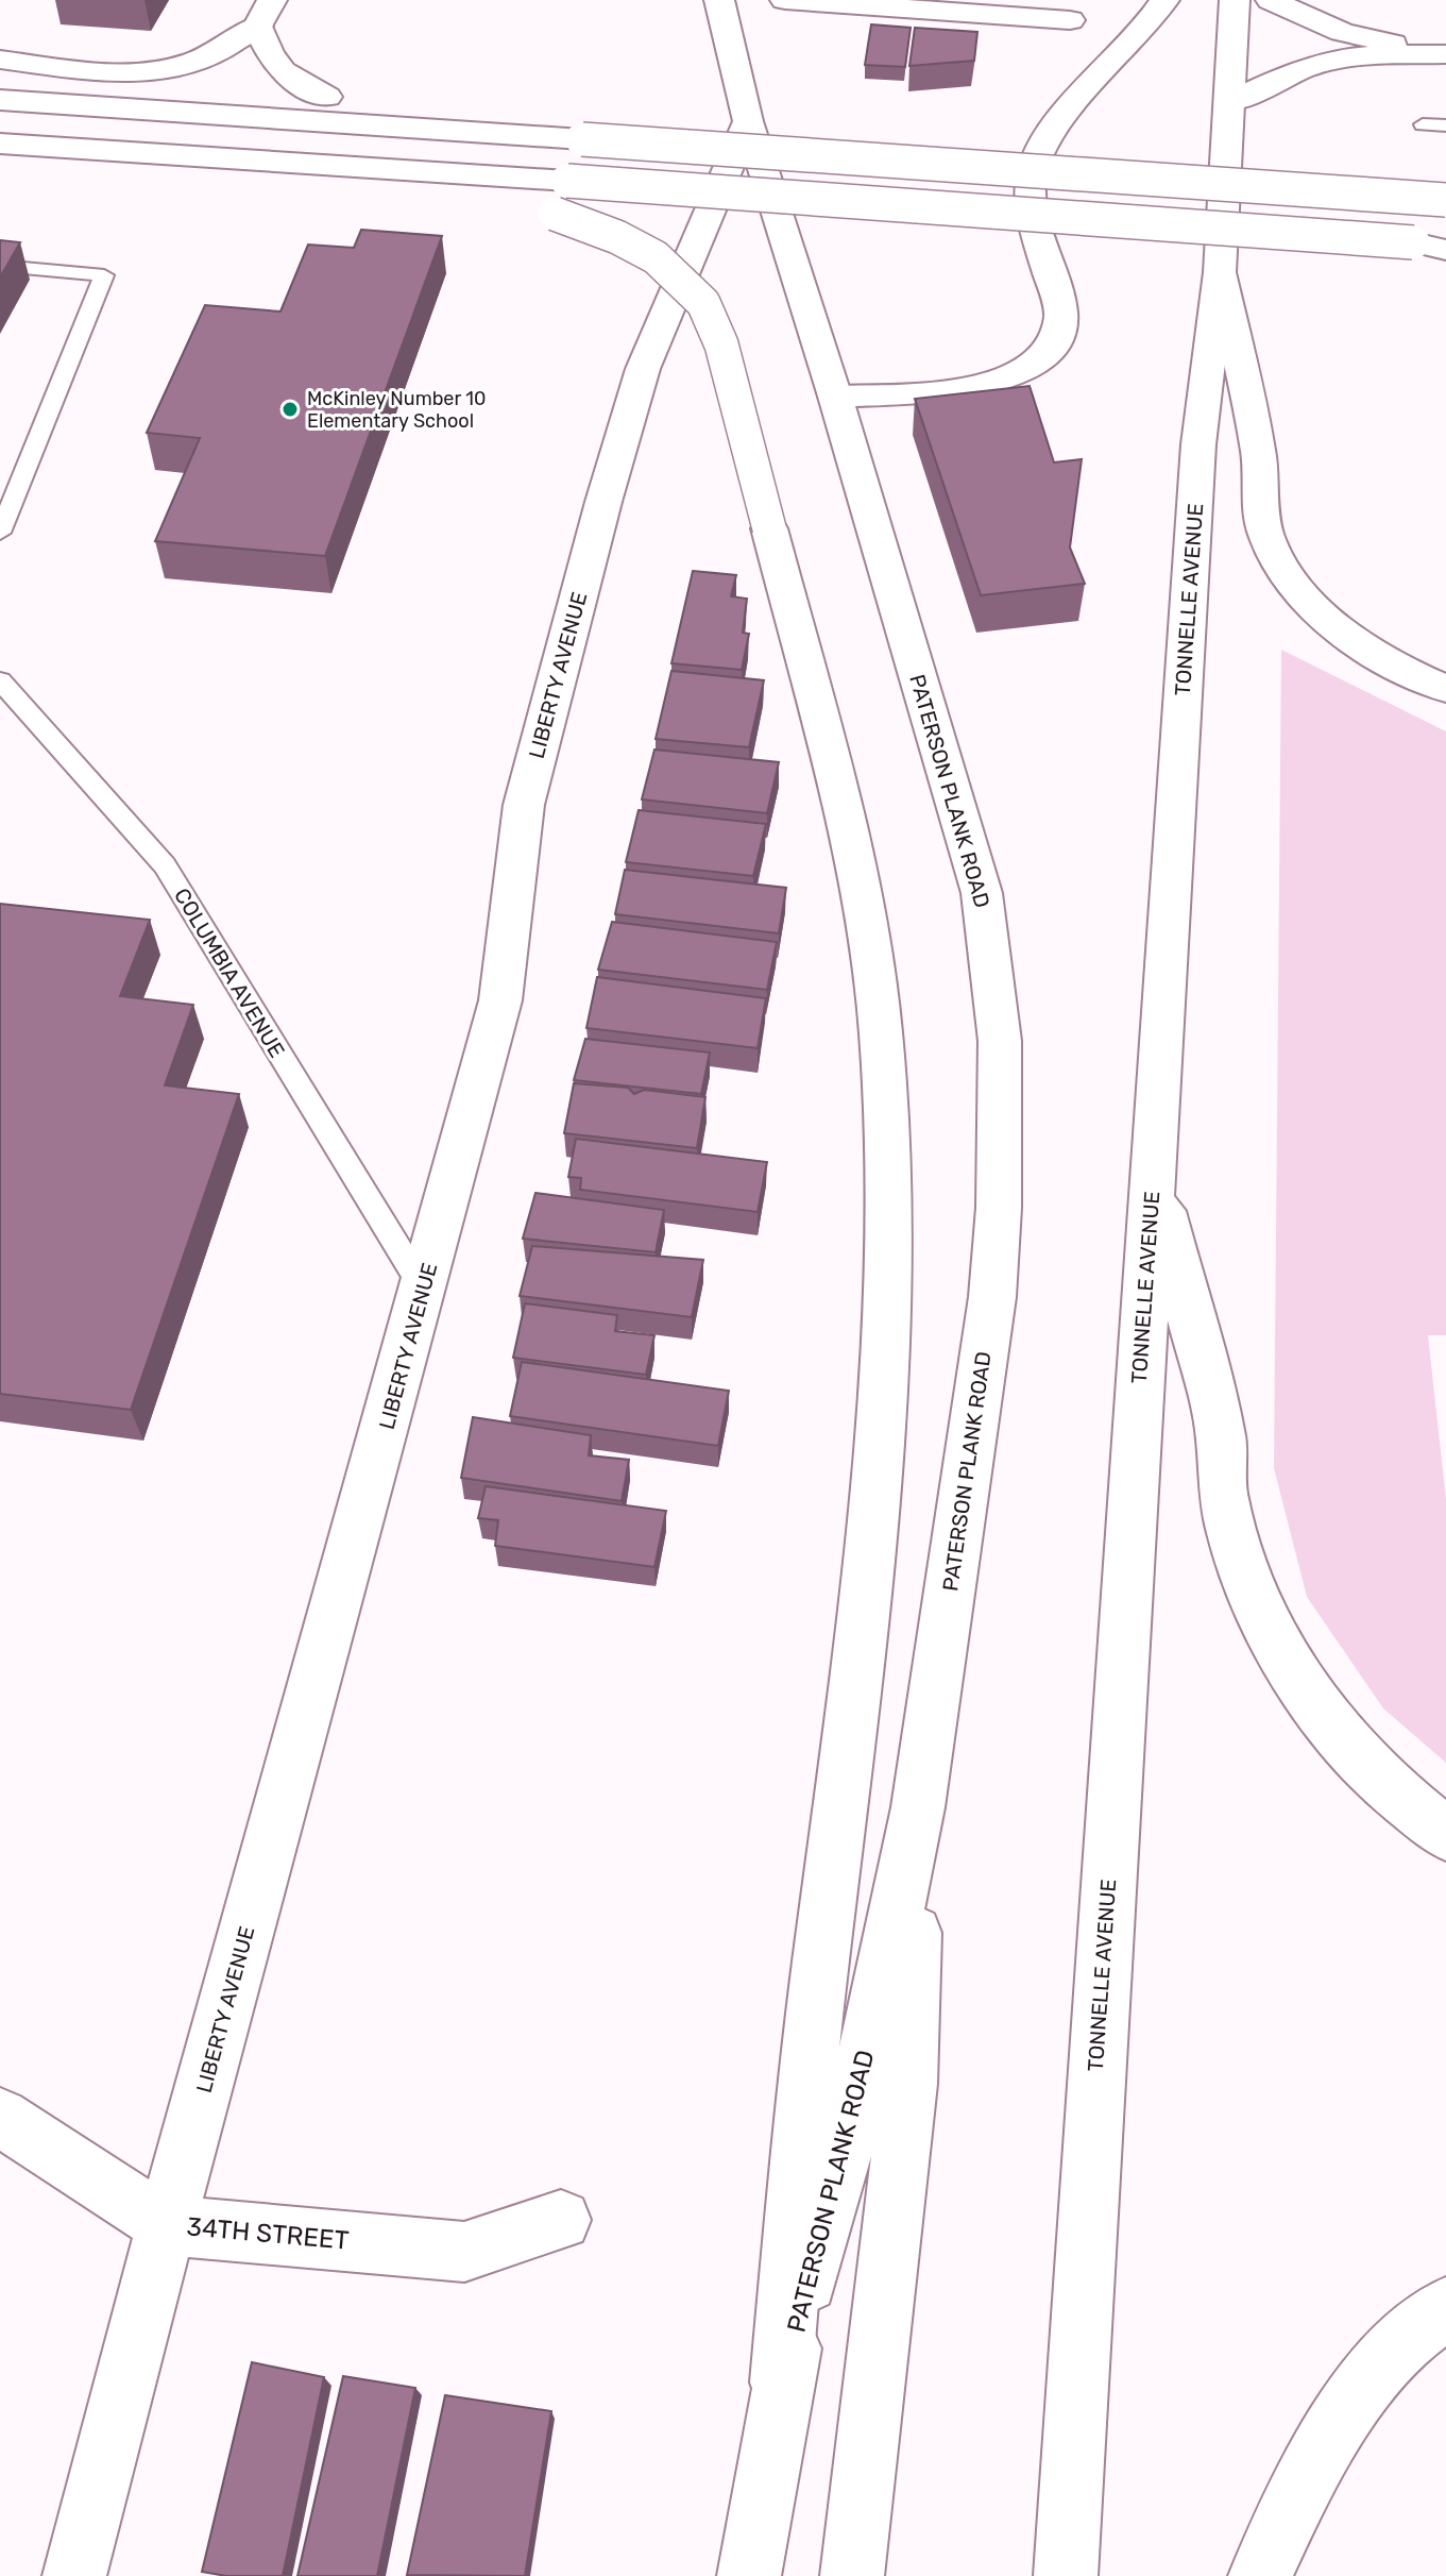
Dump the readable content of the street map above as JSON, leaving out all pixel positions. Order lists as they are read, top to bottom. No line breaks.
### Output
{"streets":{"main road":["TONNELLE AVENUE","LIBERTY AVENUE","PATERSON PLANK ROAD","34TH STREET"],"lane":["COLUMBIA AVENUE"]},"crossings":[["LIBERTY AVENUE","PATERSON PLANK ROAD"],["LIBERTY AVENUE","COLUMBIA AVENUE"],["LIBERTY AVENUE","34TH STREET"]],"places":["McKinley Number 10 Elementary School"]}
